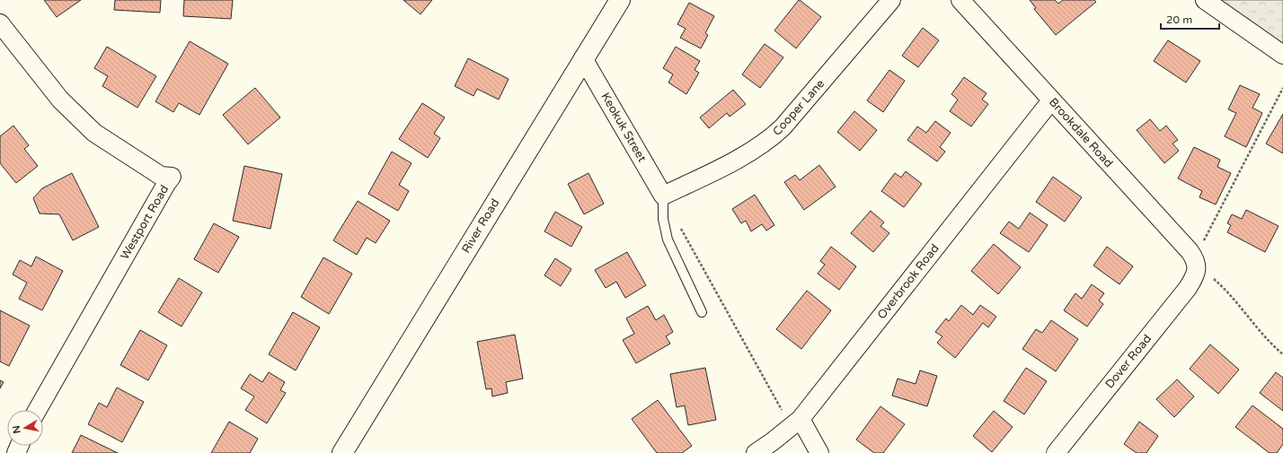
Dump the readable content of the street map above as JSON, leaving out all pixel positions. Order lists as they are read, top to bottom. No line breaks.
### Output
{"streets":{"main road":["River Road"],"street":["Cooper Lane","Keokuk Street","Brookdale Road","Westport Road","Overbrook Road","Dover Road"]},"crossings":[["Cooper Lane","Keokuk Street"],["Keokuk Street","River Road"],["Brookdale Road","Overbrook Road"],["Brookdale Road","Dover Road"]],"scale_bar":"20 m","north":"left"}
